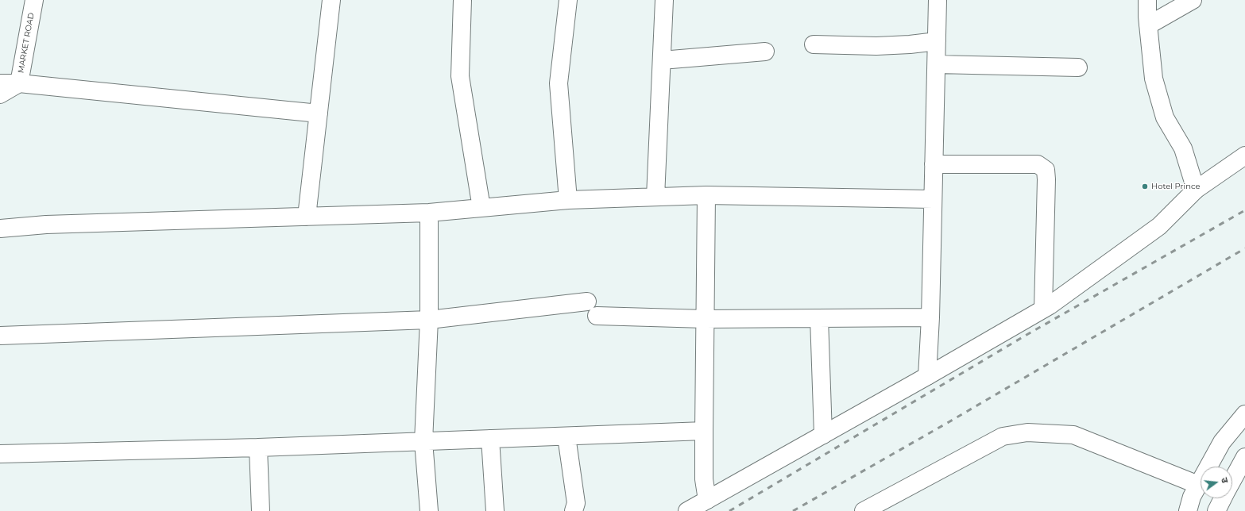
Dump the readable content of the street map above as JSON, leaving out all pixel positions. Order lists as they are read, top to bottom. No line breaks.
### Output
{"streets":{"street":["MARKET ROAD"]},"places":["Hotel Prince"],"north":"right"}
